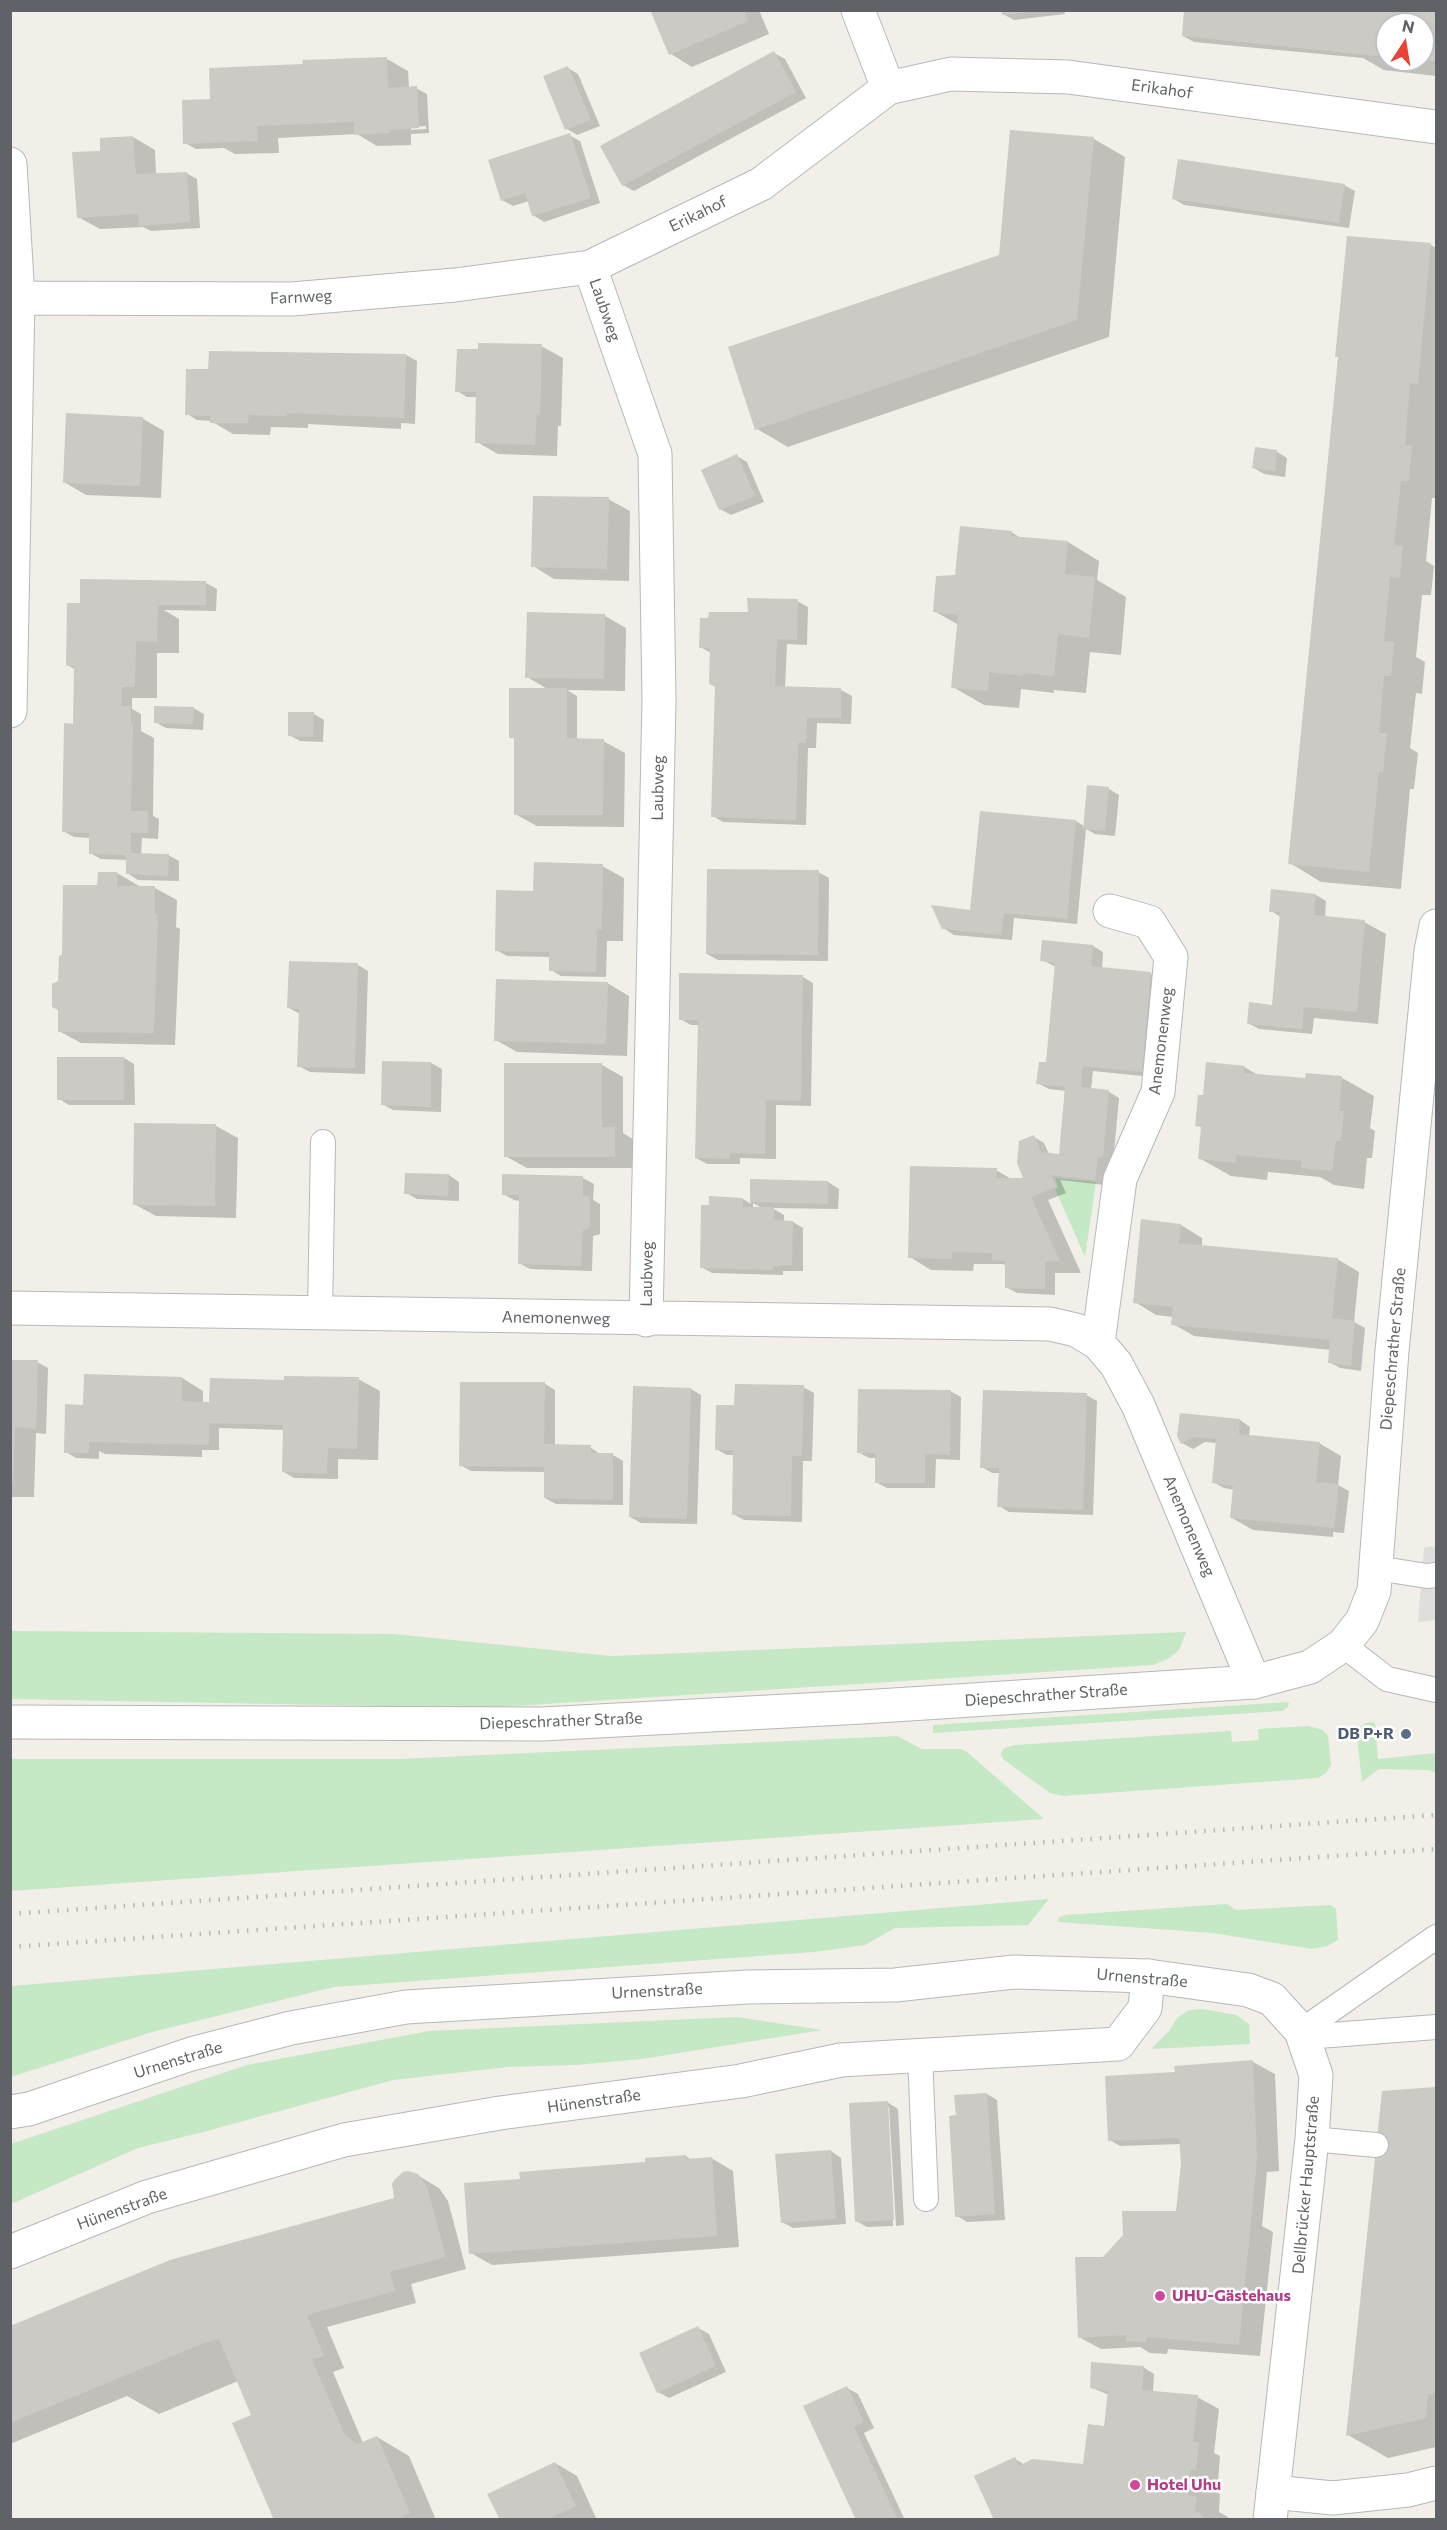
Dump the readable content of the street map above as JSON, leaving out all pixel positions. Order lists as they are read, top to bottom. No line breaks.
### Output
{"streets":{"street":["Erikahof","Farnweg","Laubweg","Anemonenweg","Diepeschrather Straße","Urnenstraße","Hünenstraße","Dellbrücker Hauptstraße"]},"crossings":[["Erikahof","Farnweg"],["Erikahof","Laubweg"],["Farnweg","Laubweg"],["Laubweg","Anemonenweg"],["Anemonenweg","Diepeschrather Straße"],["Urnenstraße","Hünenstraße"],["Urnenstraße","Dellbrücker Hauptstraße"]],"places":["DB P+R","UHU-Gästehaus","Hotel Uhu"],"north":"top"}
